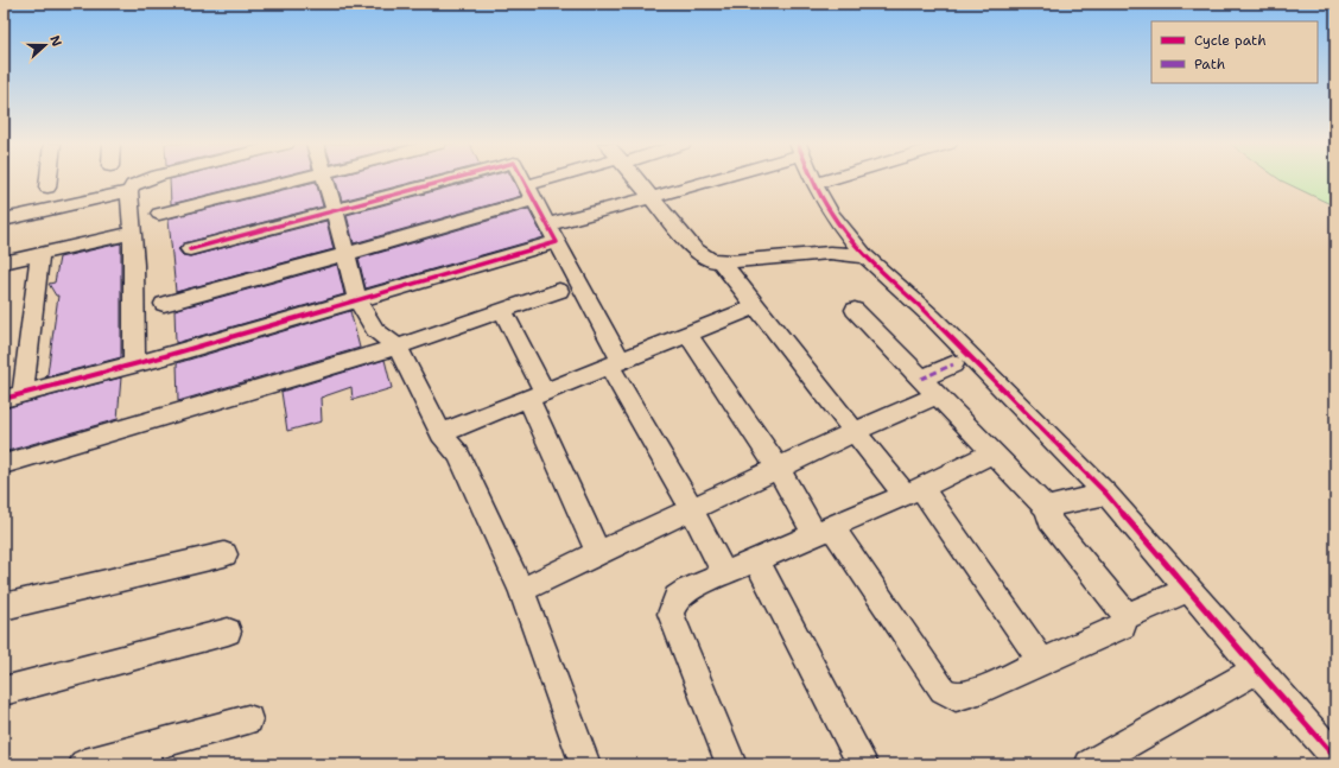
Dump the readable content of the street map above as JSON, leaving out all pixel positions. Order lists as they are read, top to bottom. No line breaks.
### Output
{"legend":["Cycle path","Path"],"north":"right"}
